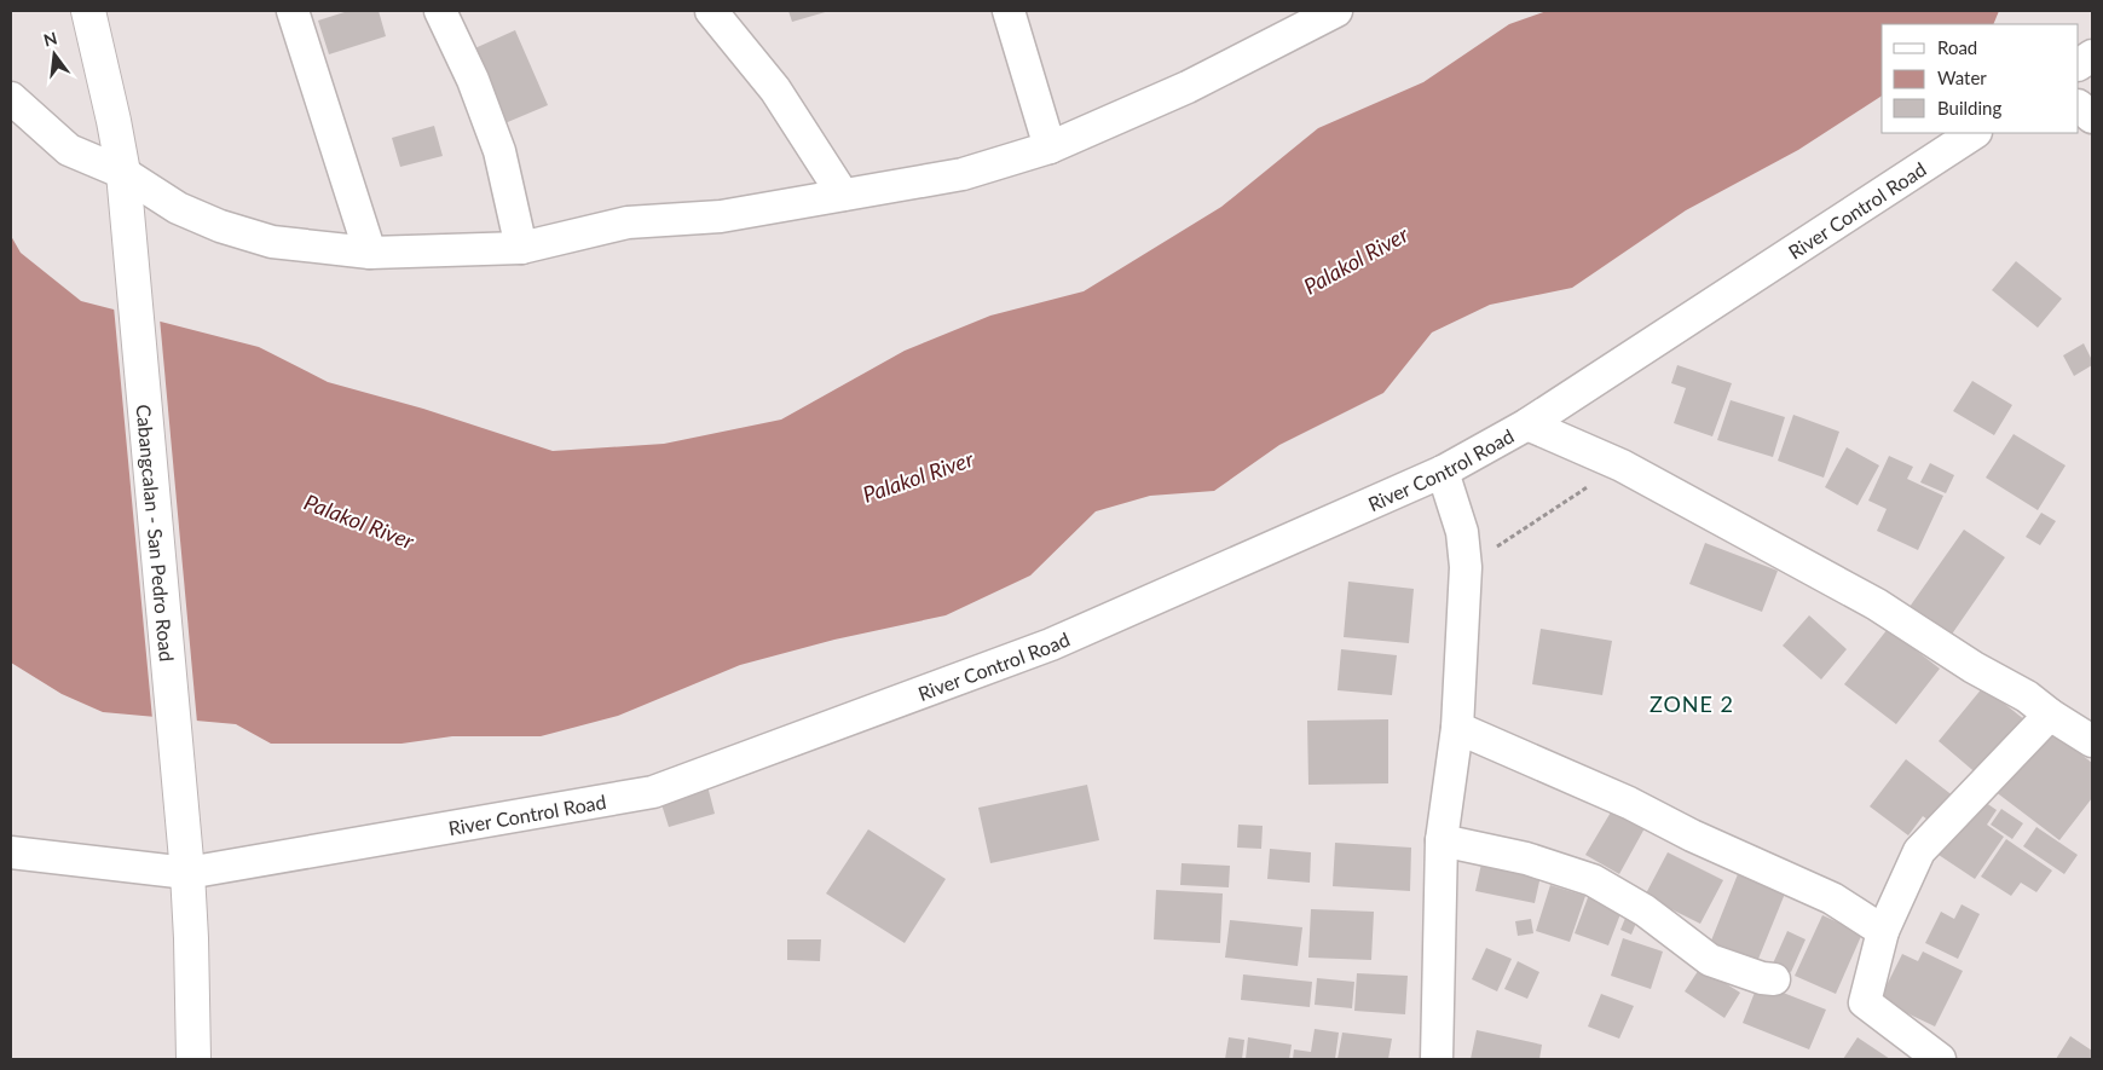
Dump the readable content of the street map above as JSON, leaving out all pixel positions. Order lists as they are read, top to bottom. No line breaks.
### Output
{"streets":{"street":["River Control Road","Cabangcalan - San Pedro Road"]},"crossings":[["River Control Road","Cabangcalan - San Pedro Road"]],"districts":["ZONE 2"],"water":["Palakol River"],"legend":["Road","Water","Building"],"north":"top"}
